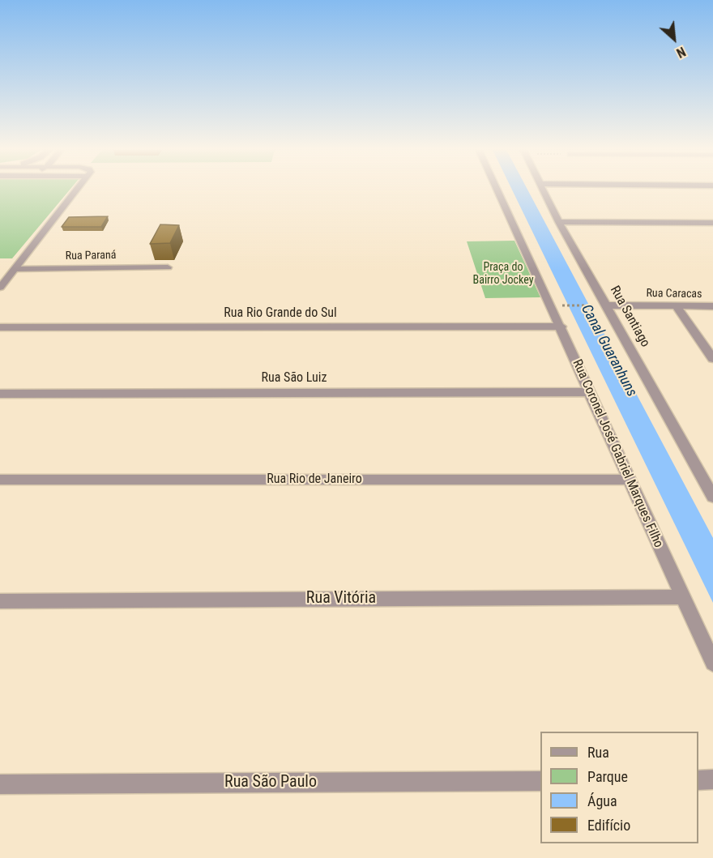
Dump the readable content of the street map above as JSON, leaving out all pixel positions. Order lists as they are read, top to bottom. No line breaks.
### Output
{"streets":{"street":["Rua Paraná","Rua Caracas","Rua Rio Grande do Sul","Rua Santiago","Rua São Luiz","Rua Coronel José Gabriel Marques Filho","Rua Rio de Janeiro","Rua Vitória","Rua São Paulo"]},"crossings":[["Rua Caracas","Rua Santiago"],["Rua Rio Grande do Sul","Rua Coronel José Gabriel Marques Filho"],["Rua São Luiz","Rua Coronel José Gabriel Marques Filho"],["Rua Coronel José Gabriel Marques Filho","Rua Rio de Janeiro"],["Rua Coronel José Gabriel Marques Filho","Rua Vitória"]],"water":["Canal Guaranhuns"],"parks":["Praça do Bairro Jockey"],"legend":["Rua","Parque","Água","Edifício"],"north":"bottom right"}
